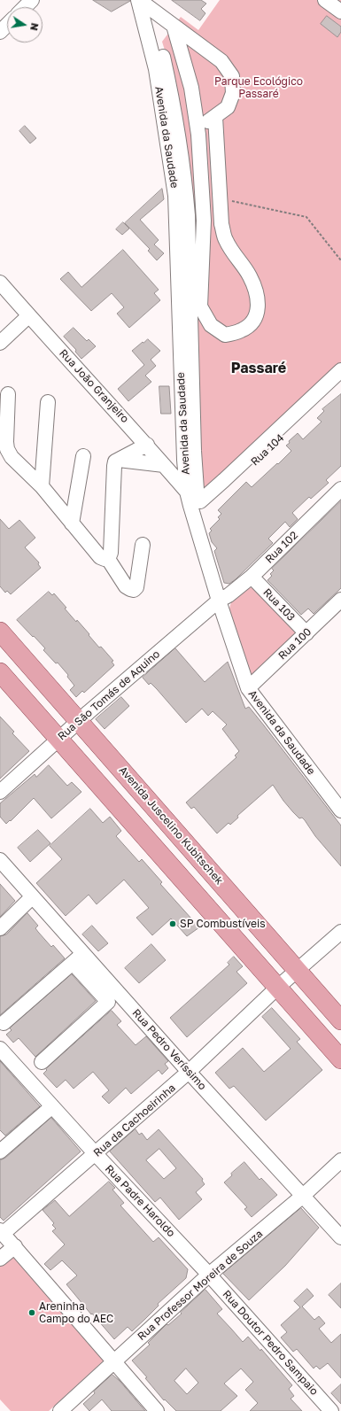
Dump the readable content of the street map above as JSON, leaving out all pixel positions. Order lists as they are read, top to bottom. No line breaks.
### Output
{"streets":{"main road":["Avenida Juscelino Kubitschek"],"street":["Avenida da Saudade","Rua João Granjeiro","Rua 104","Rua 102","Rua 103","Rua 100","Rua São Tomás de Aquino","Rua Pedro Veríssimo","Rua da Cachoeirinha","Rua Padre Haroldo","Rua Professor Moreira de Souza","Rua Doutor Pedro Sampaio"]},"crossings":[["Avenida da Saudade","Rua João Granjeiro"],["Avenida da Saudade","Rua 104"],["Avenida da Saudade","Rua 102"],["Avenida da Saudade","Rua 100"],["Avenida da Saudade","Rua São Tomás de Aquino"],["Rua 102","Rua 103"],["Rua 102","Rua São Tomás de Aquino"],["Rua 103","Rua 100"],["Rua São Tomás de Aquino","Avenida Juscelino Kubitschek"],["Avenida Juscelino Kubitschek","Rua da Cachoeirinha"],["Rua Pedro Veríssimo","Rua da Cachoeirinha"],["Rua Pedro Veríssimo","Rua Professor Moreira de Souza"],["Rua da Cachoeirinha","Rua Padre Haroldo"],["Rua Padre Haroldo","Rua Professor Moreira de Souza"],["Rua Padre Haroldo","Rua Doutor Pedro Sampaio"],["Rua Professor Moreira de Souza","Rua Doutor Pedro Sampaio"]],"districts":["Passaré"],"parks":["Parque Ecológico Passaré"],"places":["SP Combustíveis","Areninha Campo do AEC"],"north":"right"}
